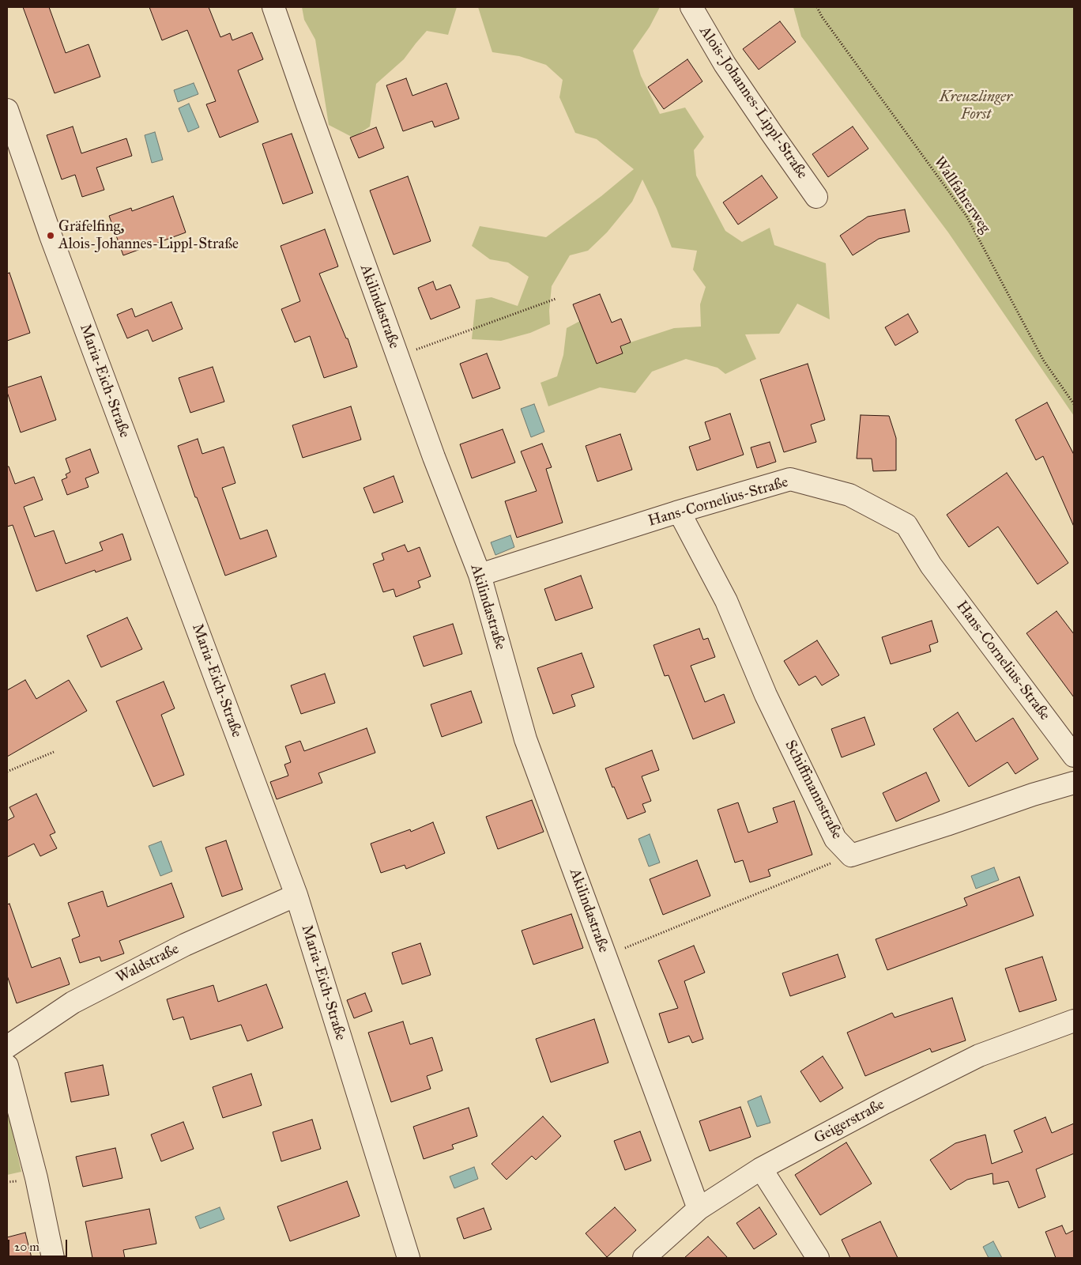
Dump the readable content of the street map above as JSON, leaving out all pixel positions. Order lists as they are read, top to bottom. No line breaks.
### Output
{"streets":{"street":["Alois-Johannes-Lippl-Straße","Akilindastraße","Maria-Eich-Straße","Hans-Cornelius-Straße","Schiffmannstraße","Waldstraße","Geigerstraße"],"path":["Wallfahrerweg"]},"crossings":[["Akilindastraße","Hans-Cornelius-Straße"],["Akilindastraße","Geigerstraße"],["Maria-Eich-Straße","Waldstraße"],["Hans-Cornelius-Straße","Schiffmannstraße"]],"parks":["Kreuzlinger Forst"],"places":["Gräfelfing, Alois-Johannes-Lippl-Straße"],"scale_bar":"20 m"}
